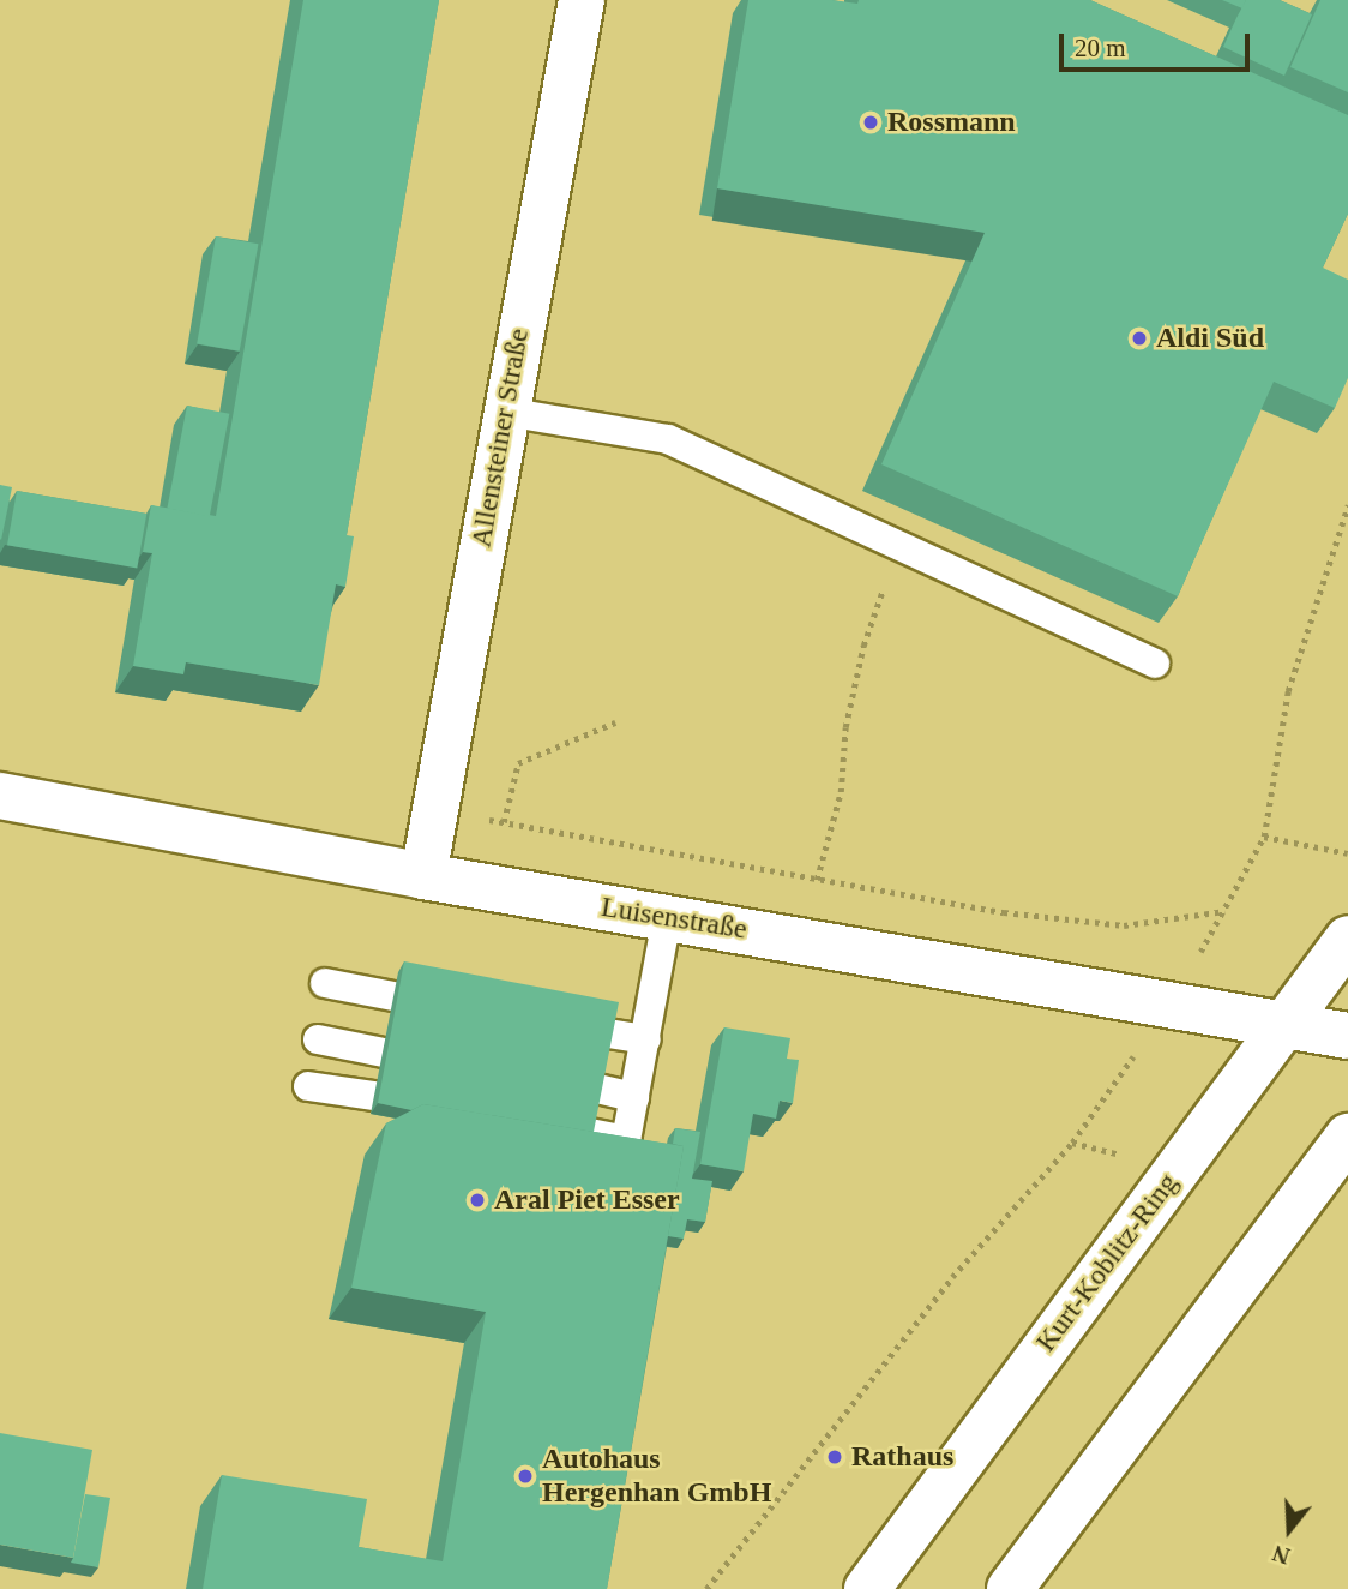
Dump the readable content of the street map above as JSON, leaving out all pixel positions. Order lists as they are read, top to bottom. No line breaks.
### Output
{"streets":{"main road":["Allensteiner Straße","Luisenstraße","Kurt-Koblitz-Ring"]},"crossings":[["Allensteiner Straße","Luisenstraße"],["Luisenstraße","Kurt-Koblitz-Ring"]],"places":["Rossmann","Aldi Süd","Aral Piet Esser","Rathaus","Autohaus Hergenhan GmbH"],"scale_bar":"20 m","north":"bottom"}
